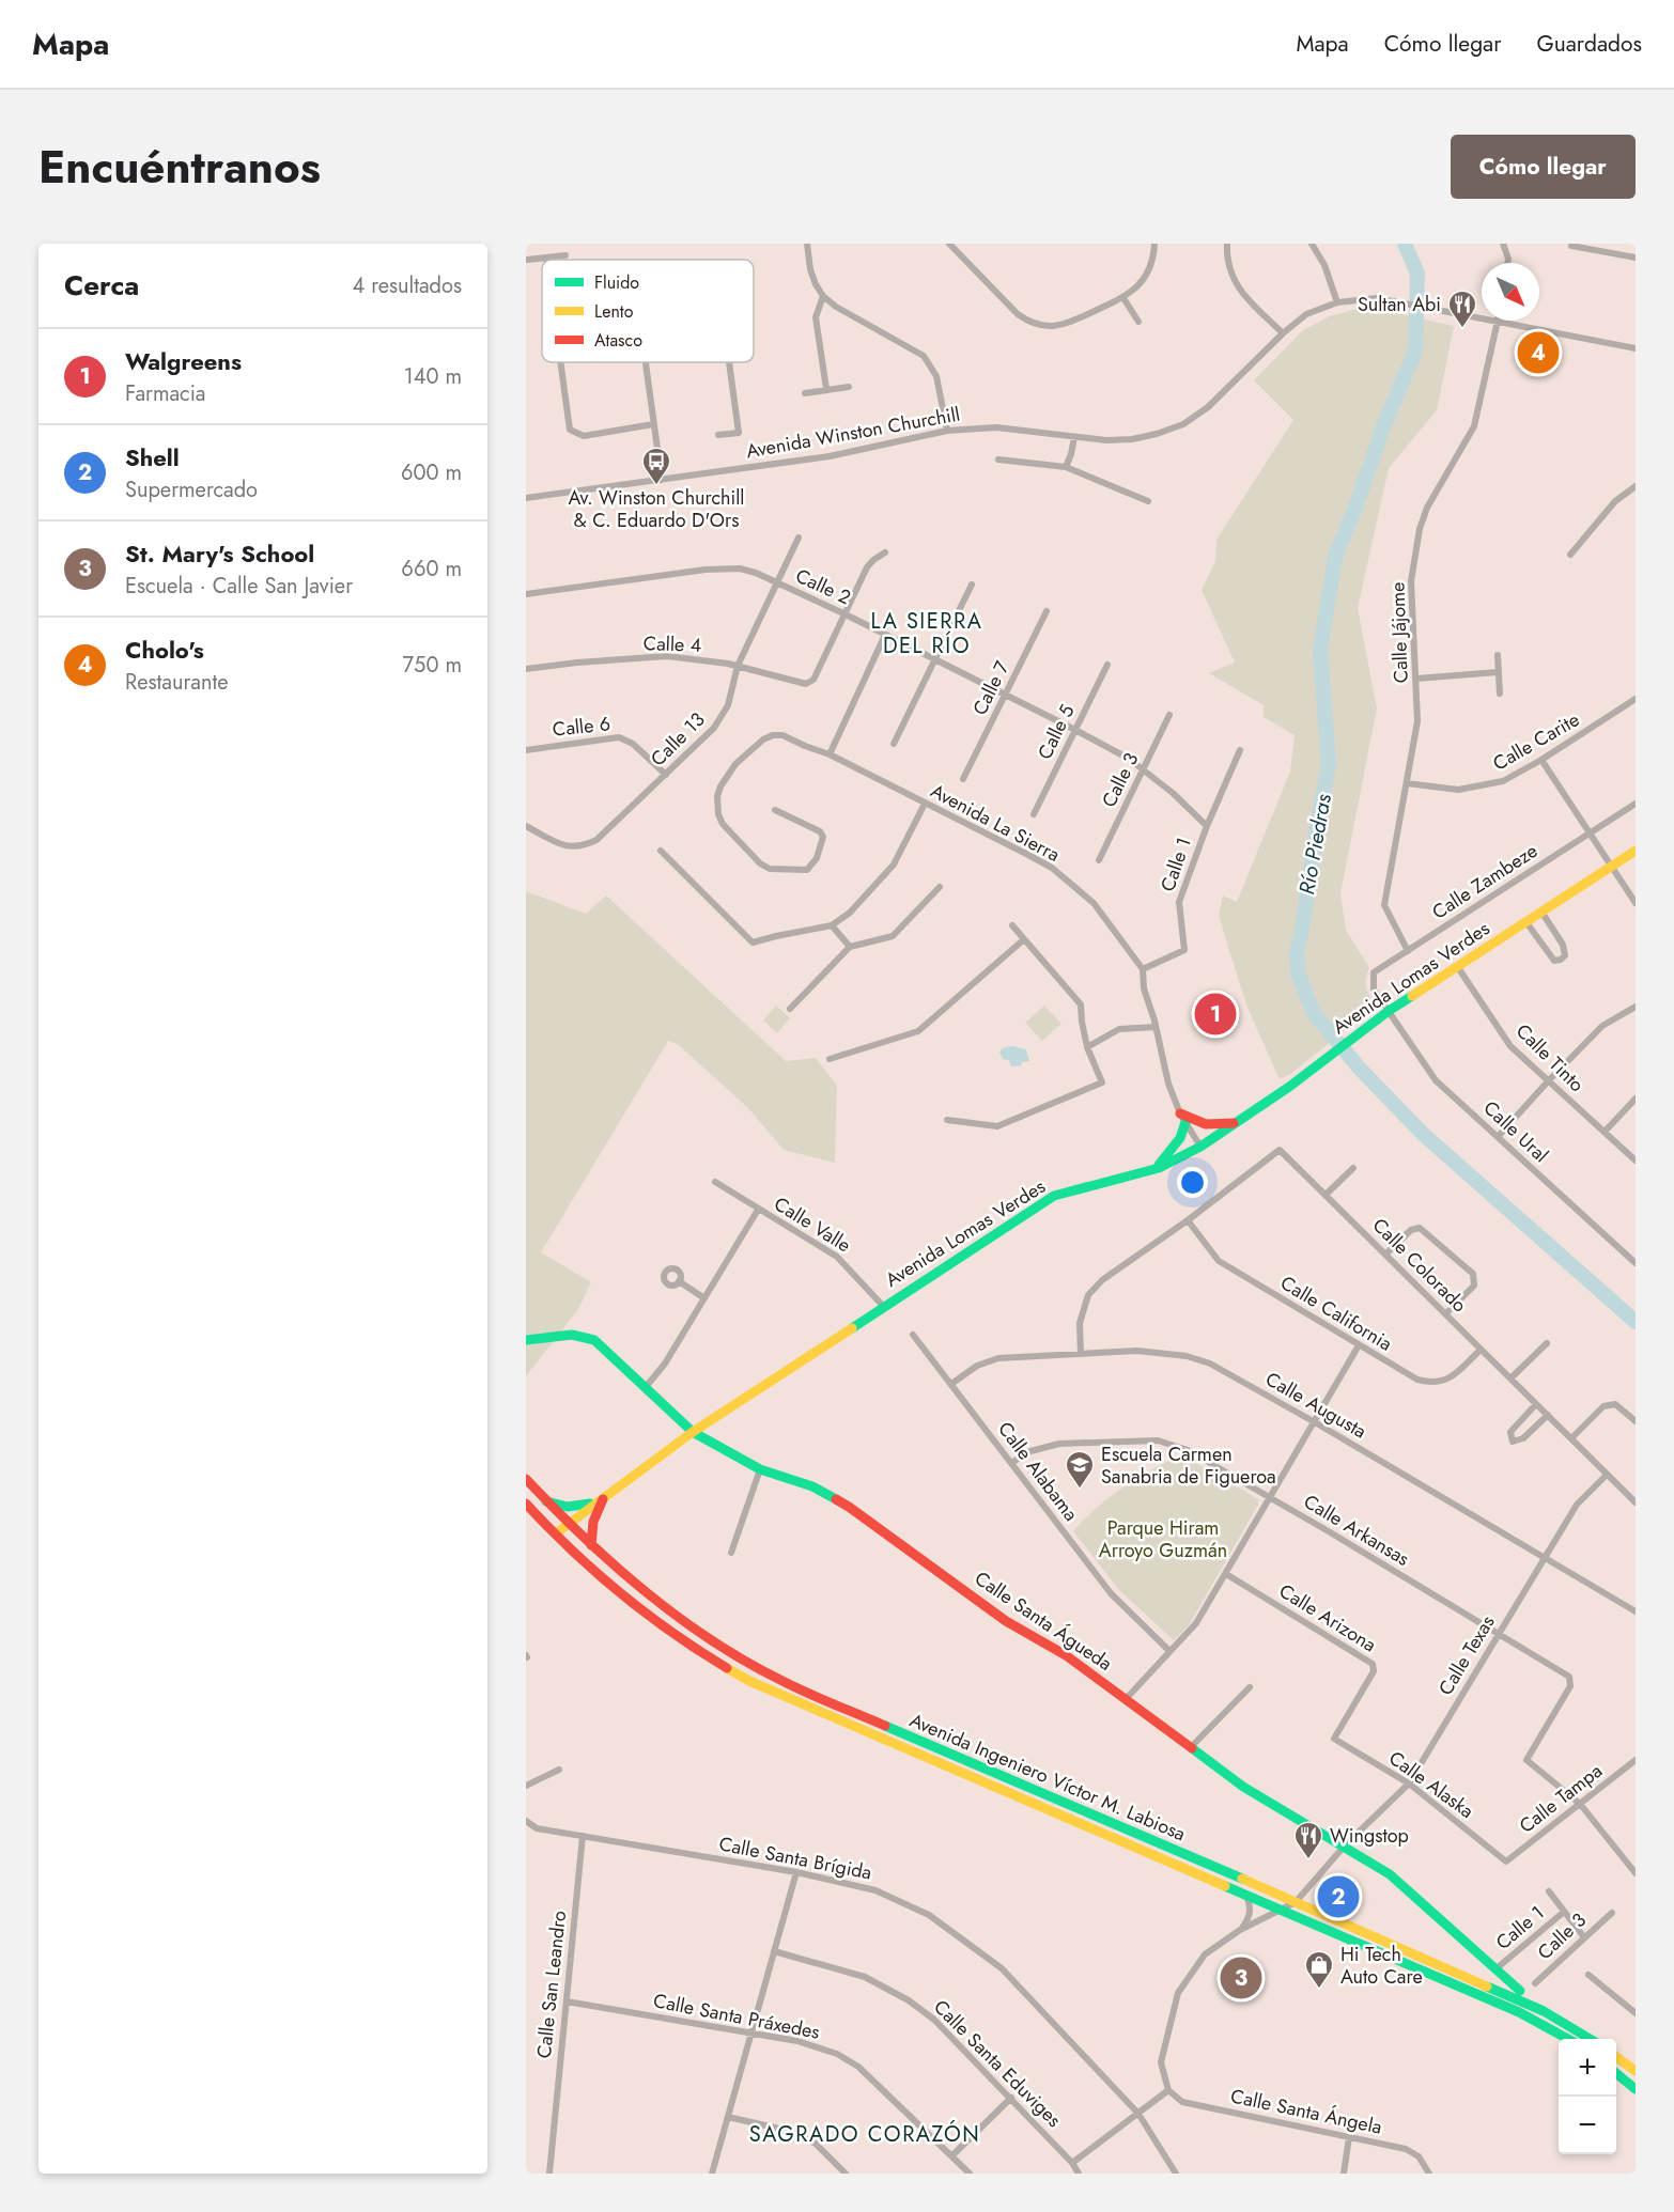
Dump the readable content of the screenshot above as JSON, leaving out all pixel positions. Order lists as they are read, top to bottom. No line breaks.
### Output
{"streets":{"main road":["Avenida Lomas Verdes","Calle Santa Águeda","Avenida Ingeniero Víctor M. Labiosa"],"street":["Avenida Winston Churchill","Calle 2","Calle Jájome","Calle 4","Calle 7","Calle 6","Calle 5","Calle 13","Calle Carite","Calle 3","Avenida La Sierra","Calle 1","Calle Zambeze","Calle Tinto","Calle Ural","Calle Valle","Calle Colorado","Calle California","Calle Augusta","Calle Alabama","Calle Arkansas","Calle Arizona","Calle Texas","Calle Alaska","Calle Tampa","Calle Santa Brígida","Calle San Leandro","Calle Santa Práxedes","Calle Santa Eduviges","Calle Santa Ángela"]},"crossings":[["Avenida Winston Churchill","Calle Jájome"],["Calle 2","Calle 4"],["Calle 2","Calle 7"],["Calle 2","Calle 5"],["Calle 2","Calle 13"],["Calle 2","Calle 3"],["Calle 2","Calle 1"],["Calle Jájome","Calle Carite"],["Calle Jájome","Calle Zambeze"],["Calle 4","Calle 13"],["Calle 6","Calle 13"],["Avenida La Sierra","Calle 1"],["Avenida La Sierra","Avenida Lomas Verdes"],["Calle 1","Calle Santa Águeda"],["Calle Zambeze","Calle Ural"],["Avenida Lomas Verdes","Calle Tinto"],["Avenida Lomas Verdes","Calle Ural"],["Avenida Lomas Verdes","Calle Valle"],["Avenida Lomas Verdes","Calle Santa Águeda"],["Avenida Lomas Verdes","Avenida Ingeniero Víctor M. Labiosa"],["Calle Colorado","Calle California"],["Calle Colorado","Calle Texas"],["Calle Augusta","Calle Alabama"],["Calle Augusta","Calle Texas"],["Calle Alabama","Calle Arkansas"],["Calle Arkansas","Calle Texas"],["Calle Arkansas","Calle Tampa"],["Calle Arizona","Calle Alaska"],["Calle Santa Águeda","Calle Texas"],["Calle Texas","Avenida Ingeniero Víctor M. Labiosa"],["Calle Texas","Calle Alaska"],["Calle Alaska","Calle Tampa"],["Calle Santa Brígida","Calle San Leandro"],["Calle San Leandro","Calle Santa Práxedes"]],"districts":["LA SIERRA DEL RÍO","SAGRADO CORAZÓN"],"water":["Río Piedras"],"parks":["Parque Hiram Arroyo Guzmán"],"places":{"restaurant":["Sultan Abi","Wingstop"],"bus stop":["Av. Winston Churchill & C. Eduardo D'Ors"],"school or university":["Escuela Carmen Sanabria de Figueroa"],"shop":["Hi Tech Auto Care"]},"legend":["Fluido","Lento","Atasco"],"north":"bottom right","page":{"header":"Mapa","nav":["Mapa","Cómo llegar","Guardados"],"title":"Encuéntranos","buttons":"Cómo llegar","heading":["Cerca","4 resultados"],"list":[{"mark":"1","name":"Walgreens","note":"Farmacia","value":"140 m"},{"mark":"2","name":"Shell","note":"Supermercado","value":"600 m"},{"mark":"3","name":"St. Mary's School","note":"Escuela · Calle San Javier","value":"660 m"},{"mark":"4","name":"Cholo's","note":"Restaurante","value":"750 m"}],"pins":["4","1","2","3"],"map_buttons":["+","−"]}}
